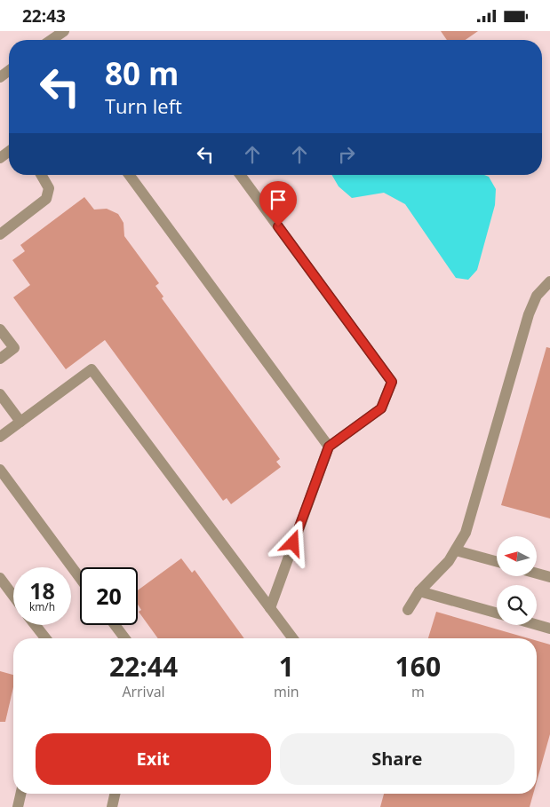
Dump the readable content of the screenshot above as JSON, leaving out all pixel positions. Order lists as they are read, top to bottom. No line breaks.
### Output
{"north":"left","page":{"status":"22:43","turn":["80 m","Turn left"],"speed":"18 km/h","limit":"20","eta":["22:44","Arrival","1","min","160","m"],"buttons":["Exit","Share"]}}
